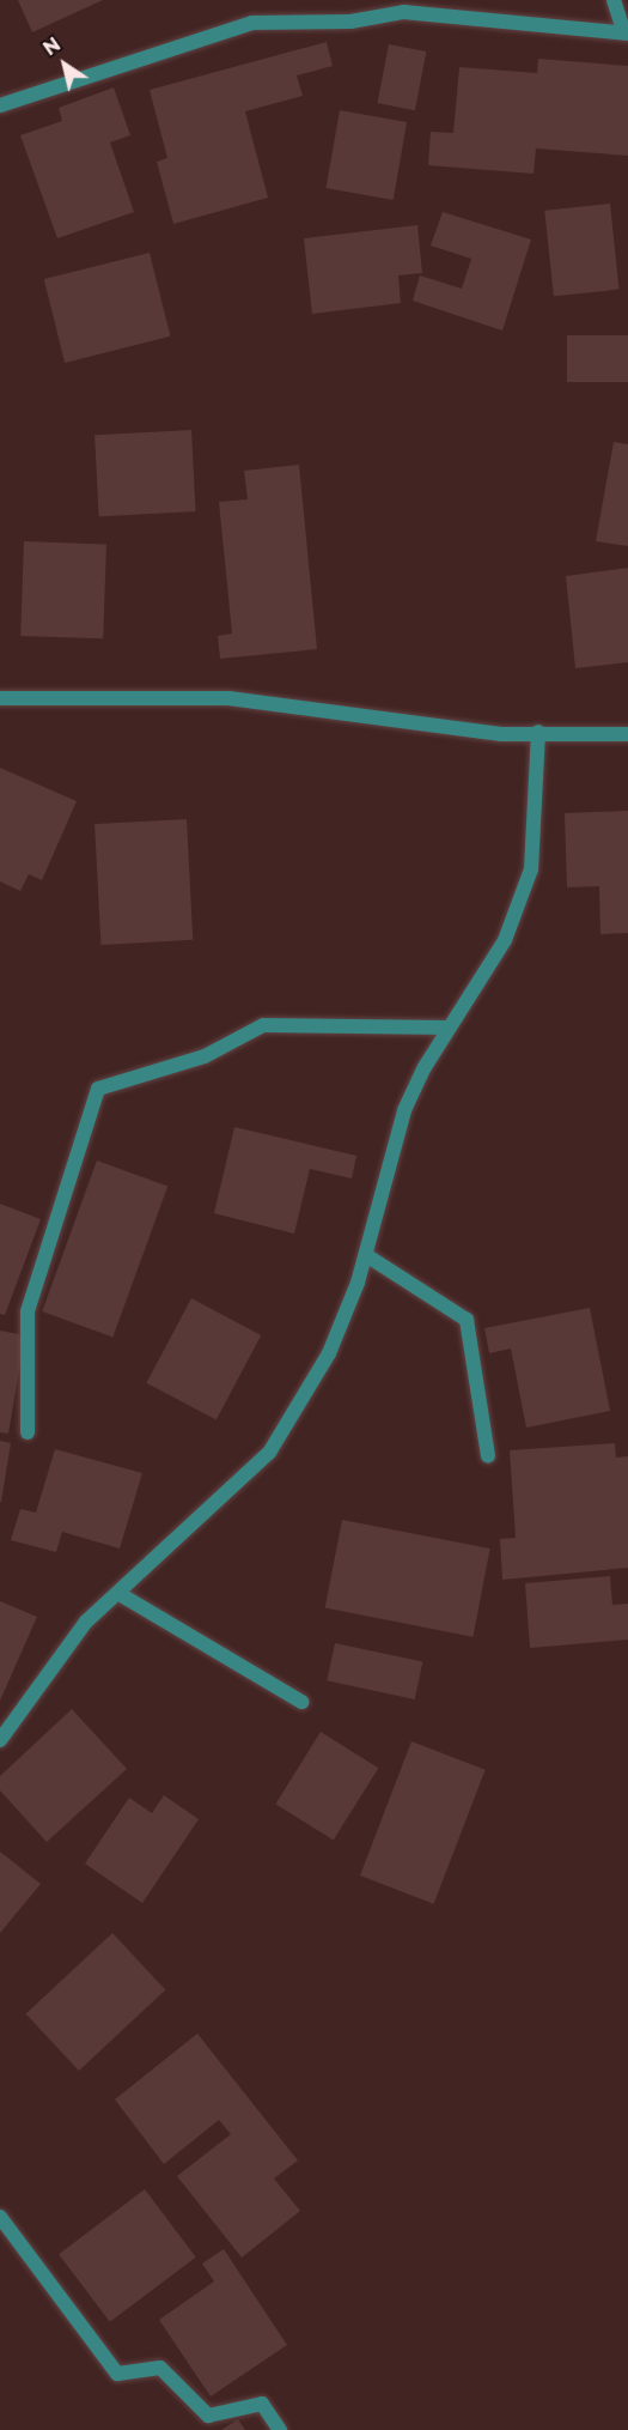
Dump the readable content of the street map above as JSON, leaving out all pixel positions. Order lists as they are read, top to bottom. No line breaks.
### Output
{"north":"top left"}
